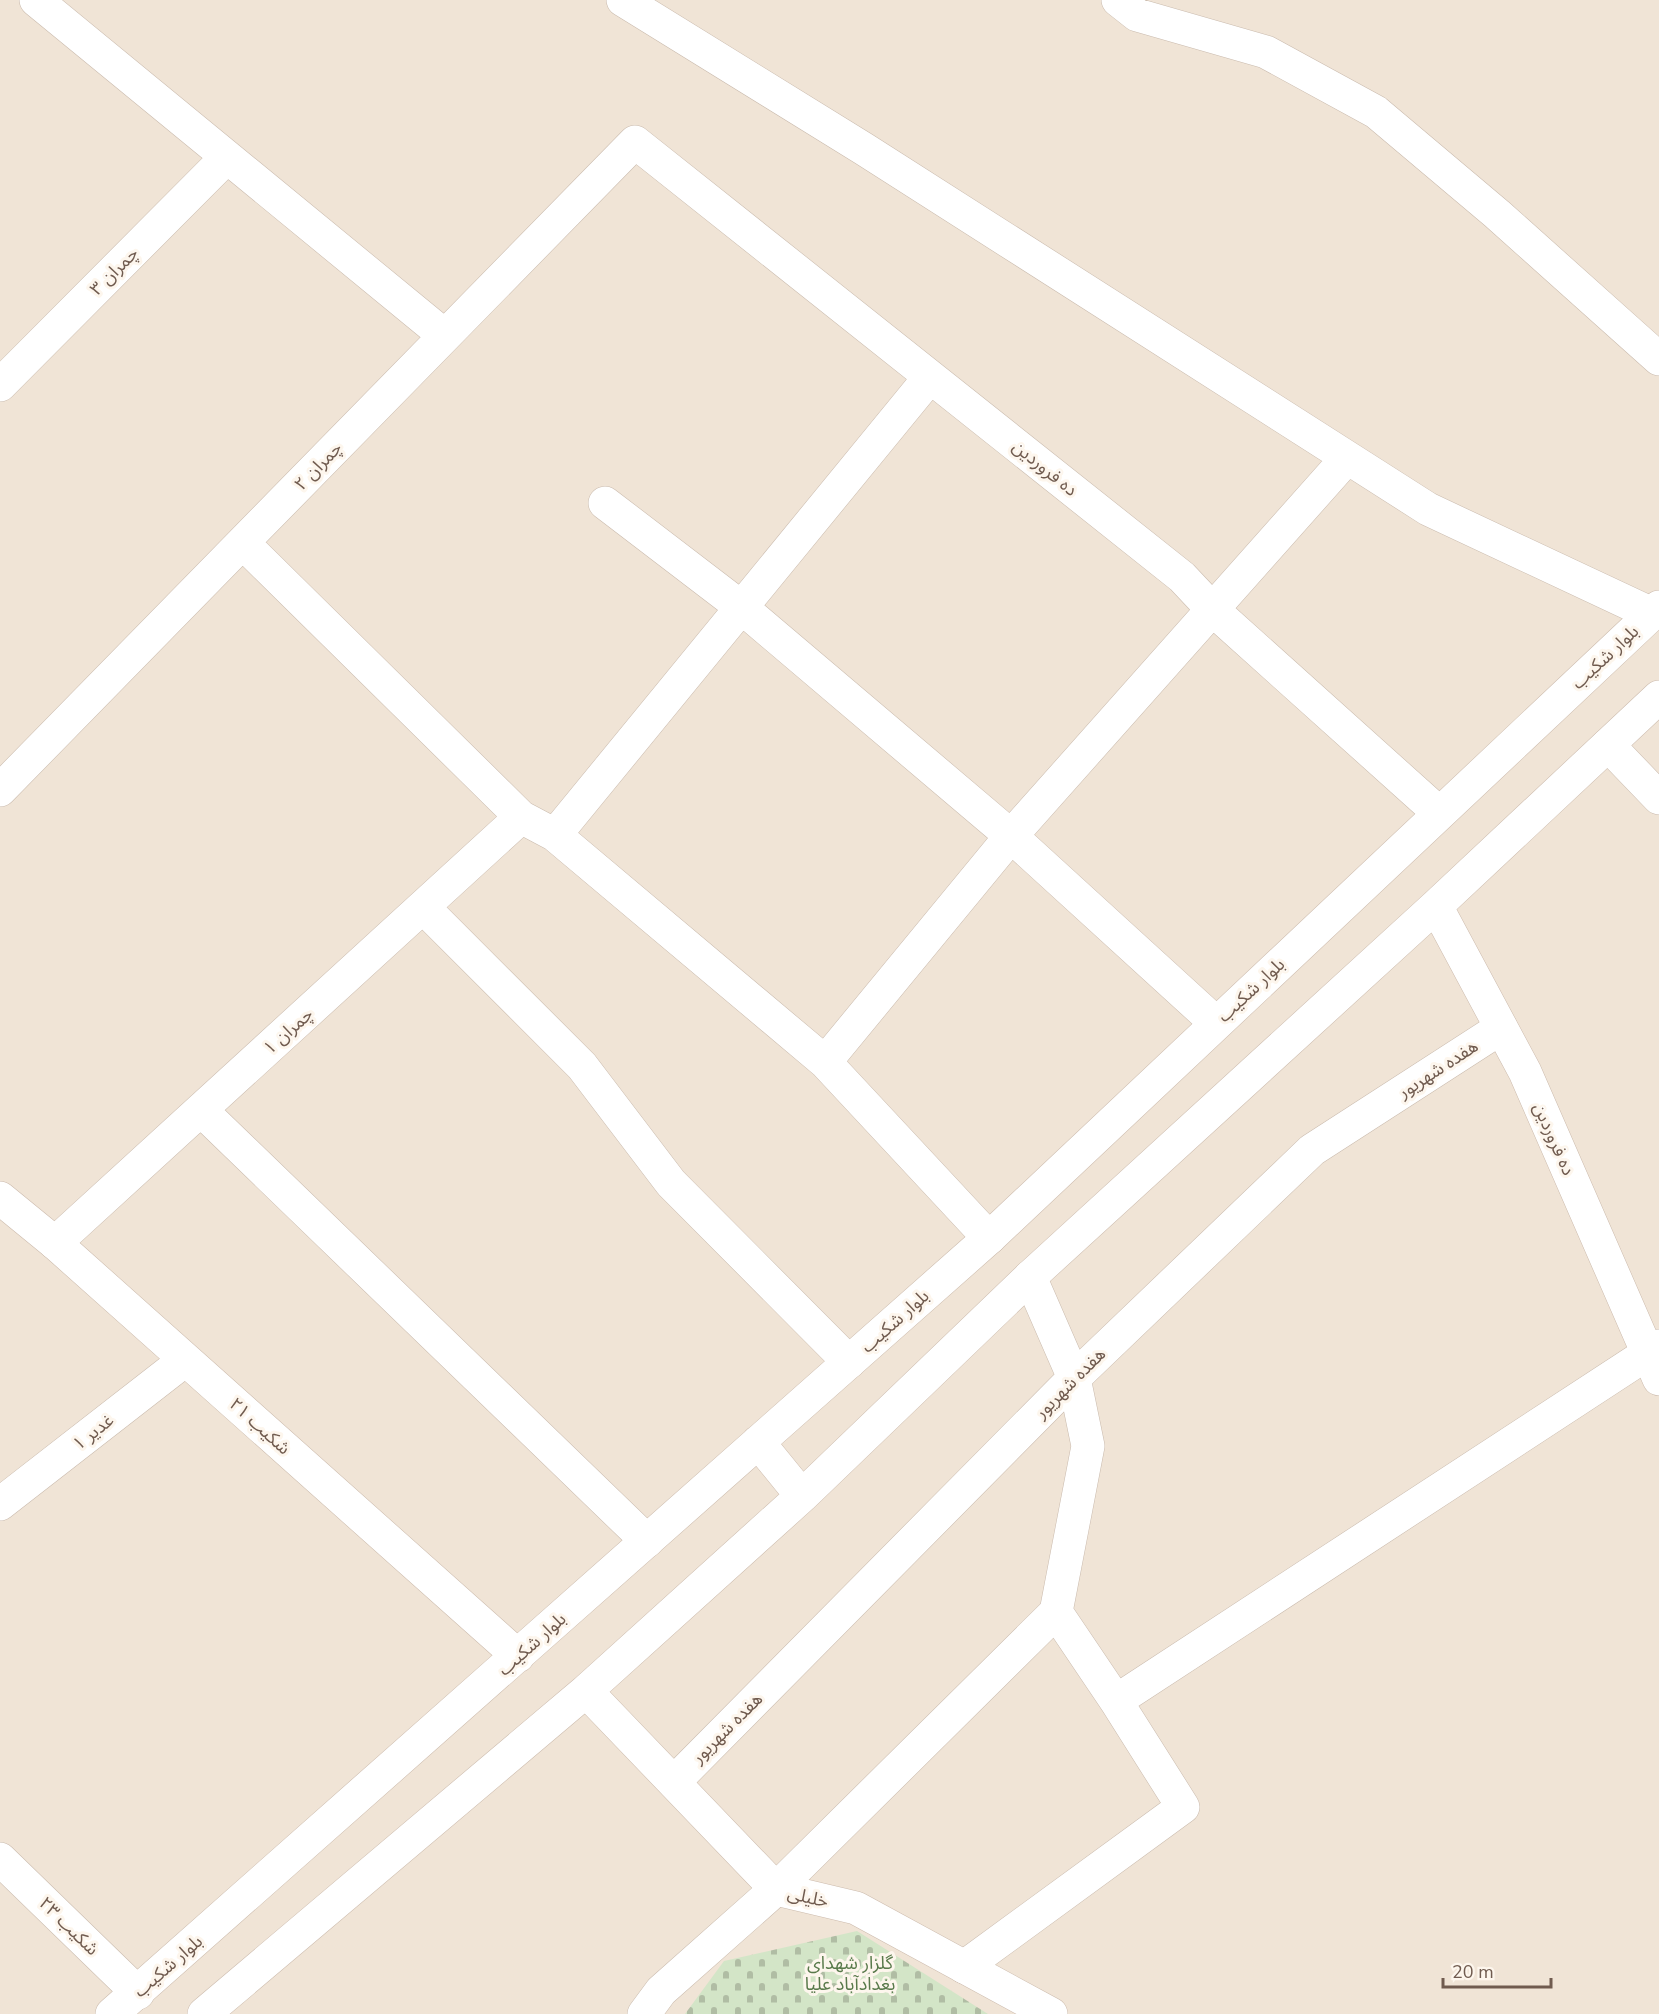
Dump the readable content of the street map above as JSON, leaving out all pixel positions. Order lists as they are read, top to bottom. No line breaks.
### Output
{"streets":{"street":["چمران ۳","چمران ۲","ده فروردین","بلوار شکیب","چمران ۱","هفده شهریور","شکیب ۲۱","غدیر ۱","خلیلی","شکیب ۲۳"]},"crossings":[["چمران ۲","ده فروردین"],["ده فروردین","بلوار شکیب"],["ده فروردین","هفده شهریور"],["بلوار شکیب","شکیب ۲۱"],["بلوار شکیب","شکیب ۲۳"],["چمران ۱","شکیب ۲۱"],["هفده شهریور","خلیلی"],["شکیب ۲۱","غدیر ۱"]],"parks":["گلزار شهدای بغدادآباد علیا"],"scale_bar":"20 m"}
